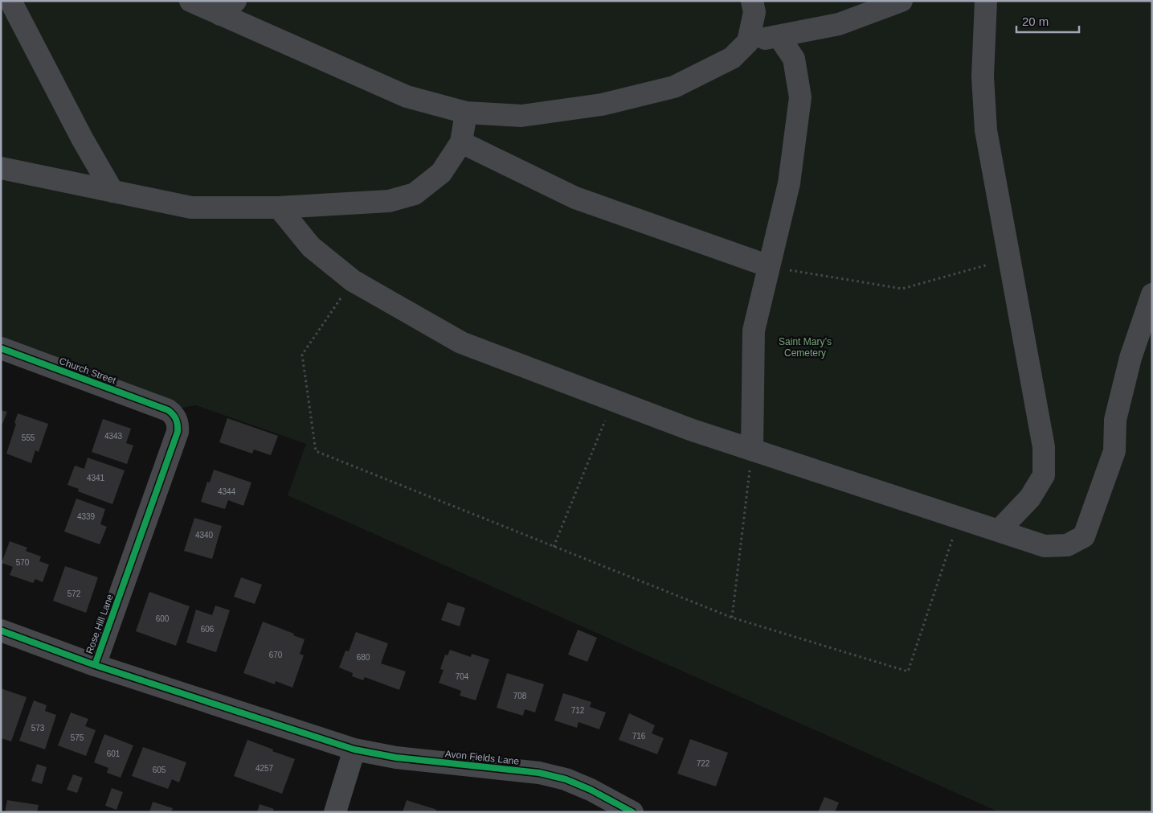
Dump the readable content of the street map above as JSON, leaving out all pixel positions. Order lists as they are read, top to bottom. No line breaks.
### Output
{"streets":{"street":["Church Street","Rose Hill Lane","Avon Fields Lane"]},"crossings":[["Church Street","Rose Hill Lane"],["Rose Hill Lane","Avon Fields Lane"]],"parks":["Saint Mary’s Cemetery"],"house_numbers":["4343","555","4341","4344","4339","4340","570","572","600","606","670","680","704","708","712","573","716","575","601","722","4257","605"],"scale_bar":"20 m"}
